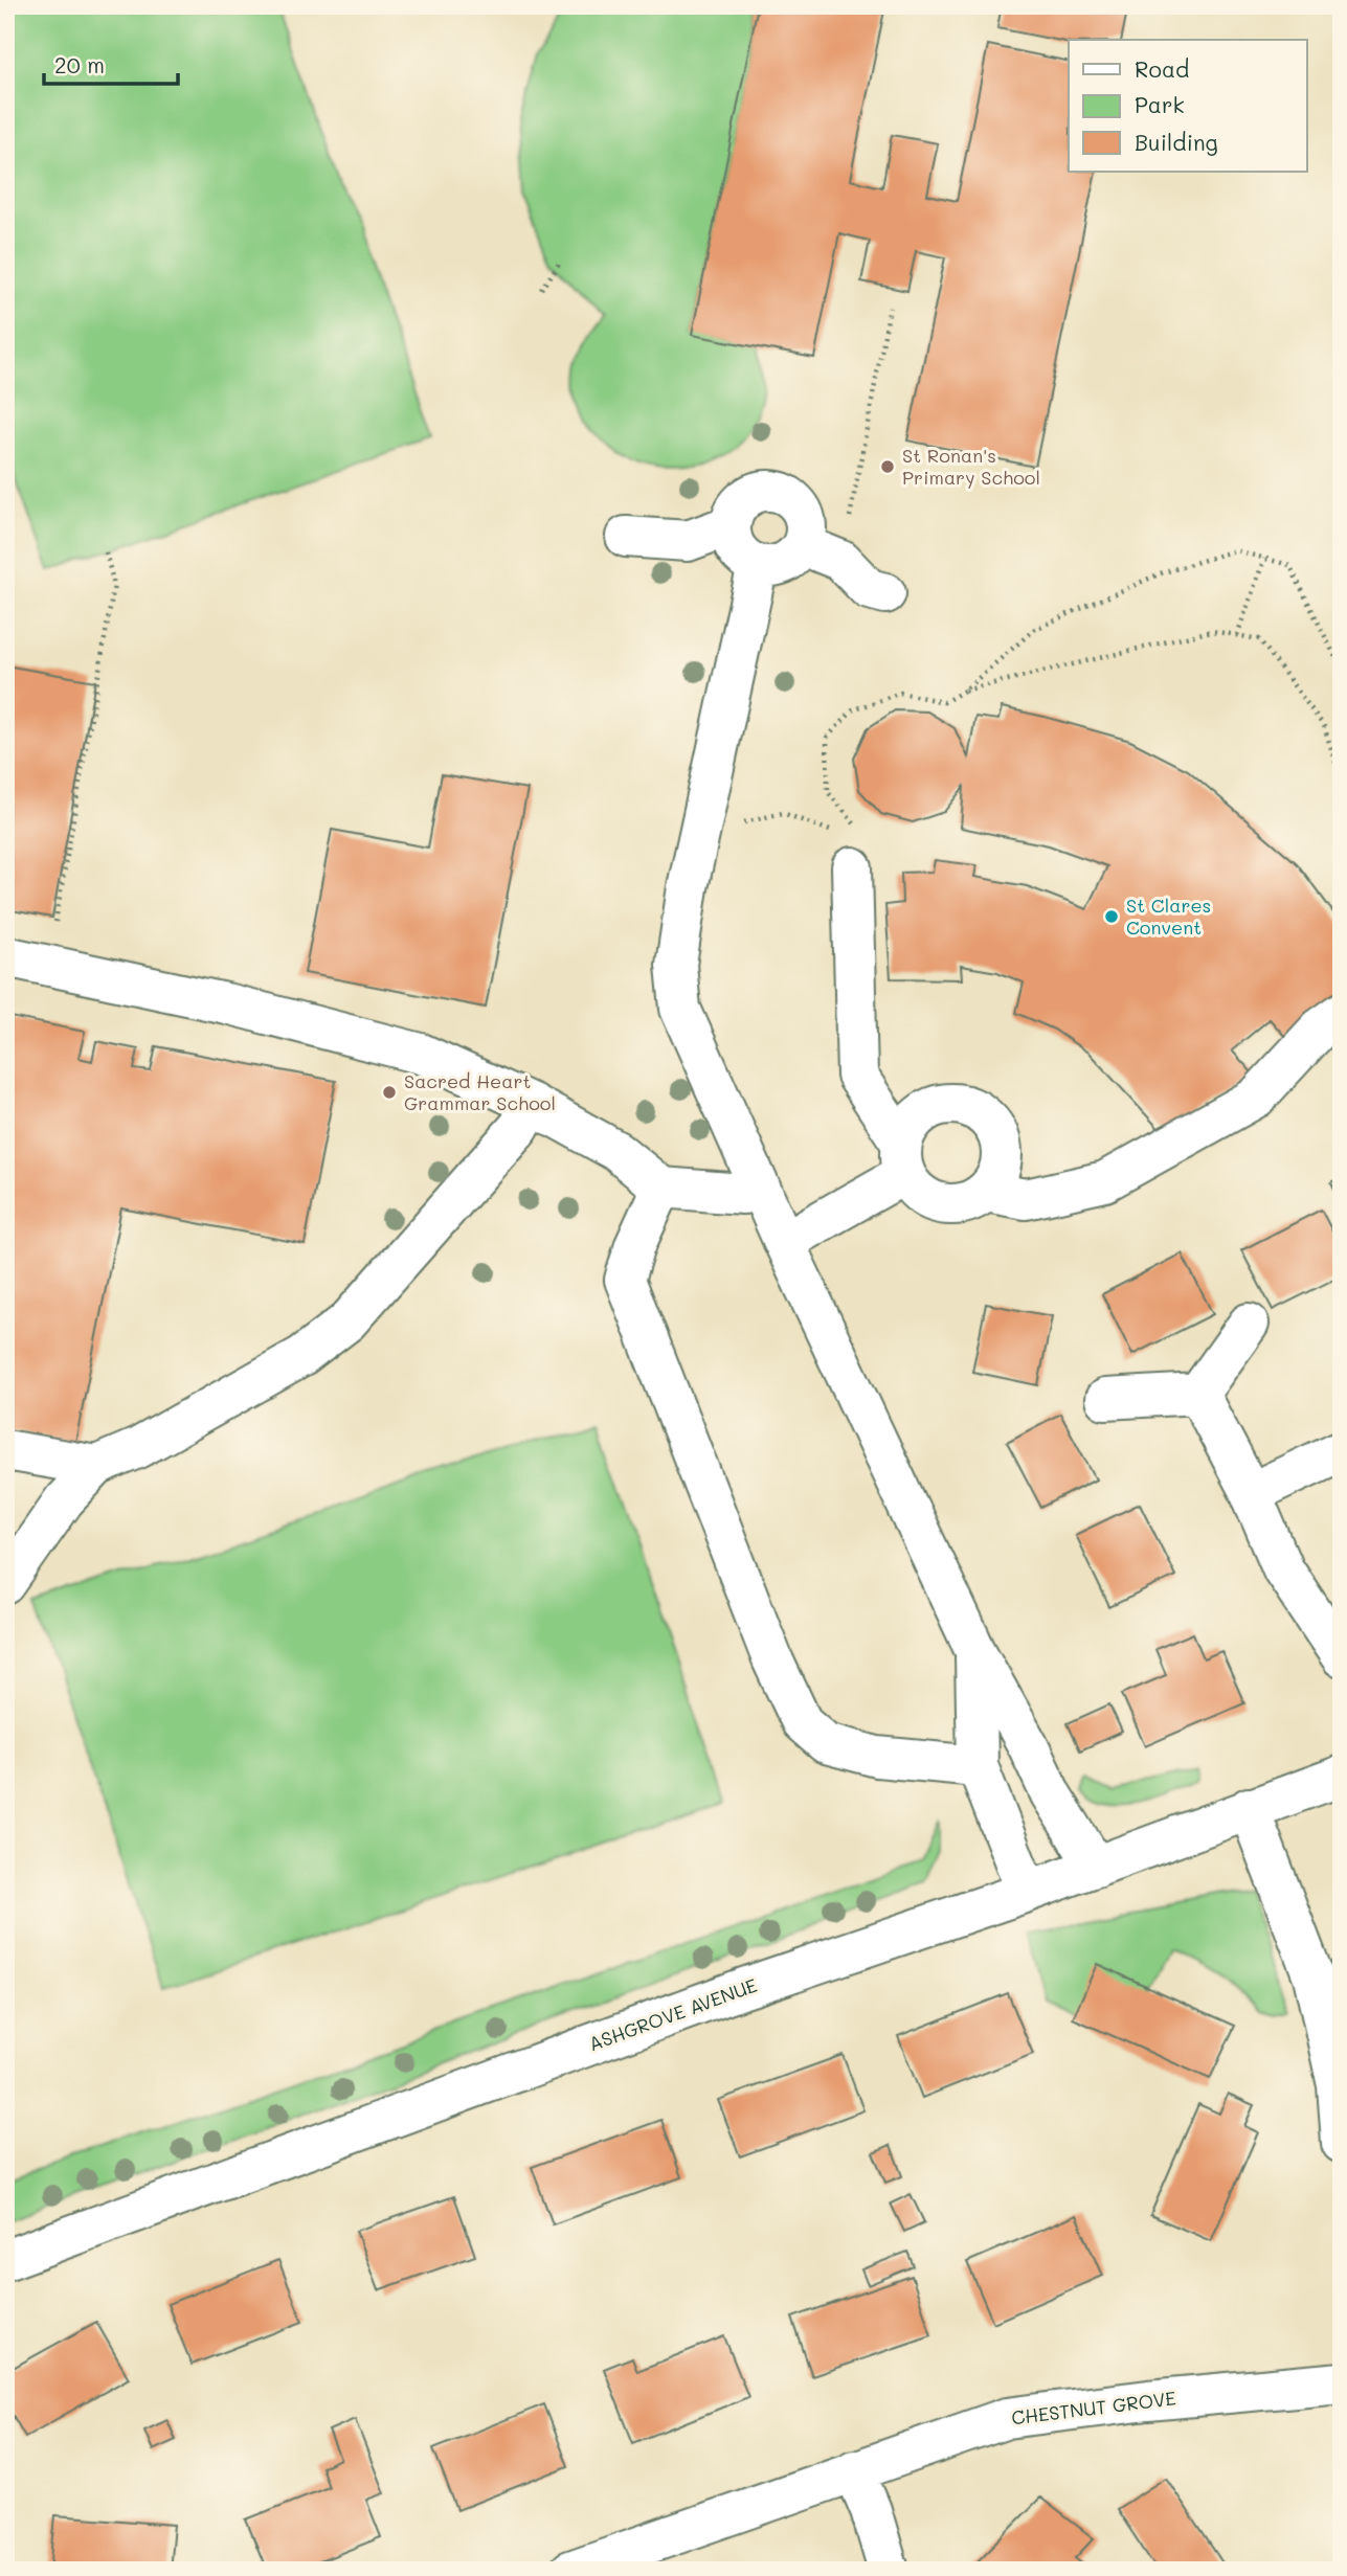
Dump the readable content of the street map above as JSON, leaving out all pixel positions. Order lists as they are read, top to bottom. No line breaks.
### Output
{"streets":{"street":["ASHGROVE AVENUE","CHESTNUT GROVE"]},"places":["St Ronan's Primary School","St Clares Convent","Sacred Heart Grammar School"],"legend":["Road","Park","Building"],"scale_bar":"20 m"}
